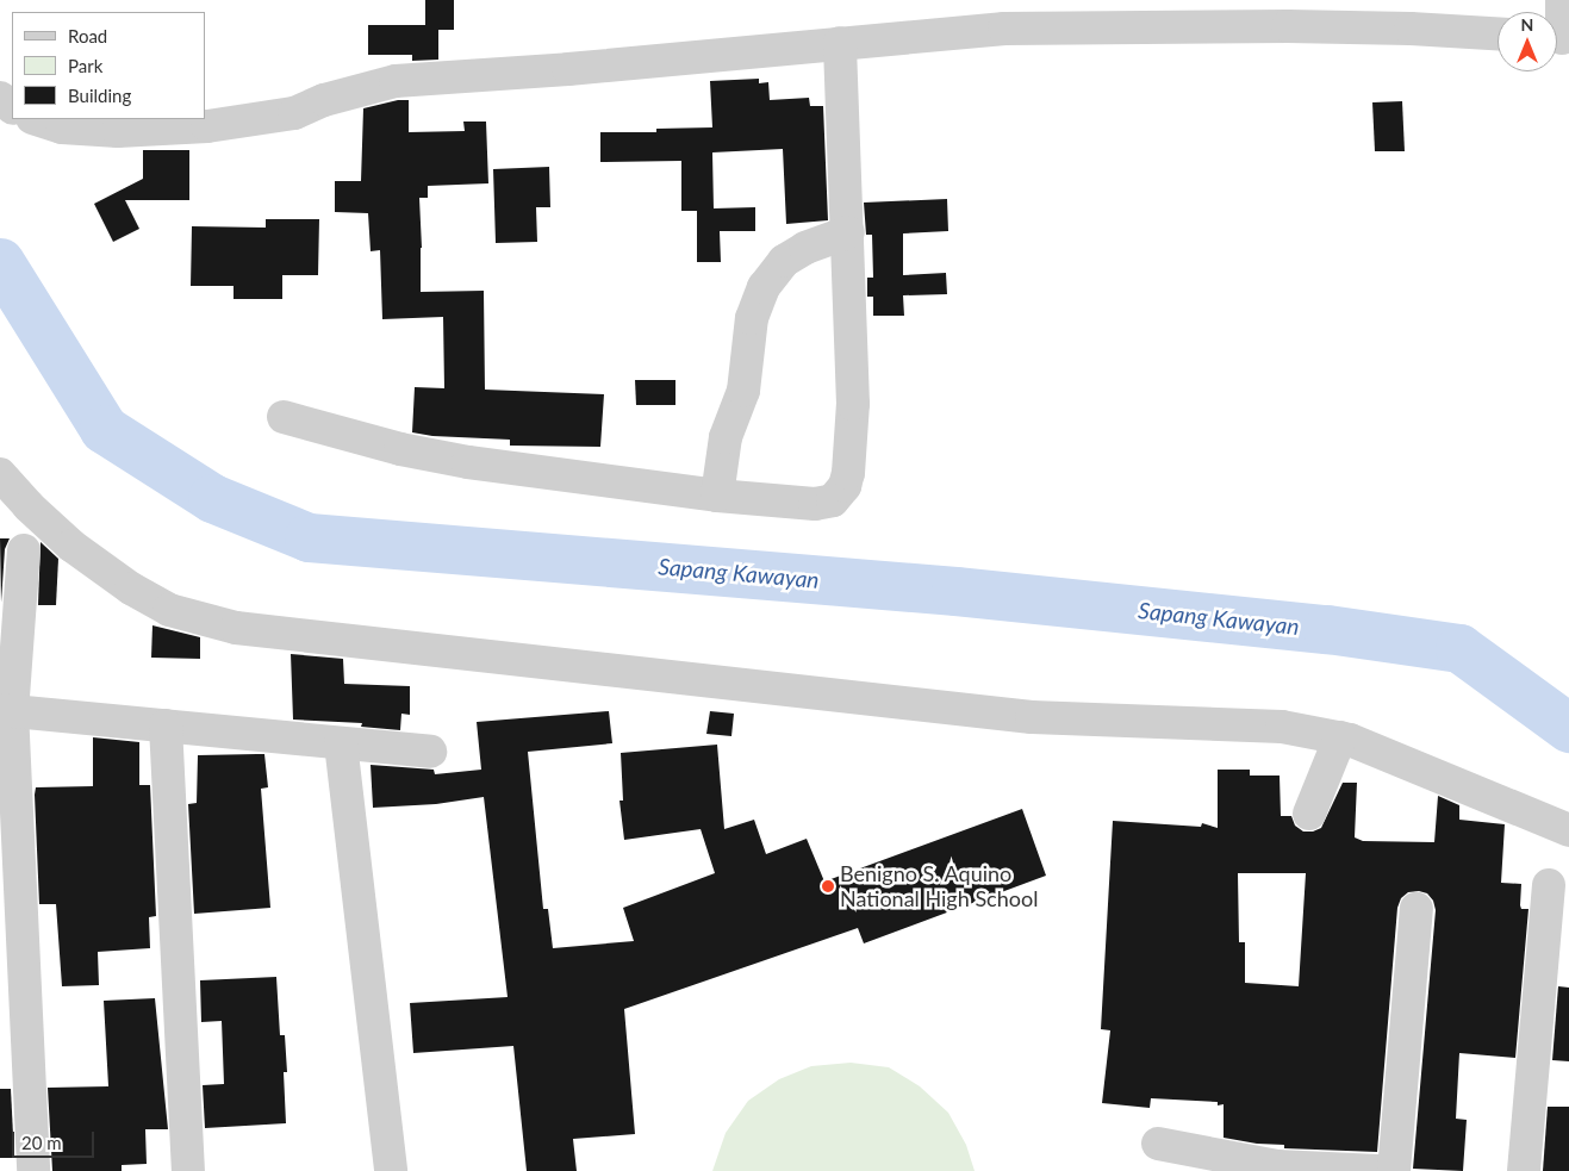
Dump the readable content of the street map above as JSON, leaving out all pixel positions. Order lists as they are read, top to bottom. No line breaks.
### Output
{"water":["Sapang Kawayan"],"places":["Benigno S. Aquino National High School"],"legend":["Road","Park","Building"],"scale_bar":"20 m","north":"top"}
